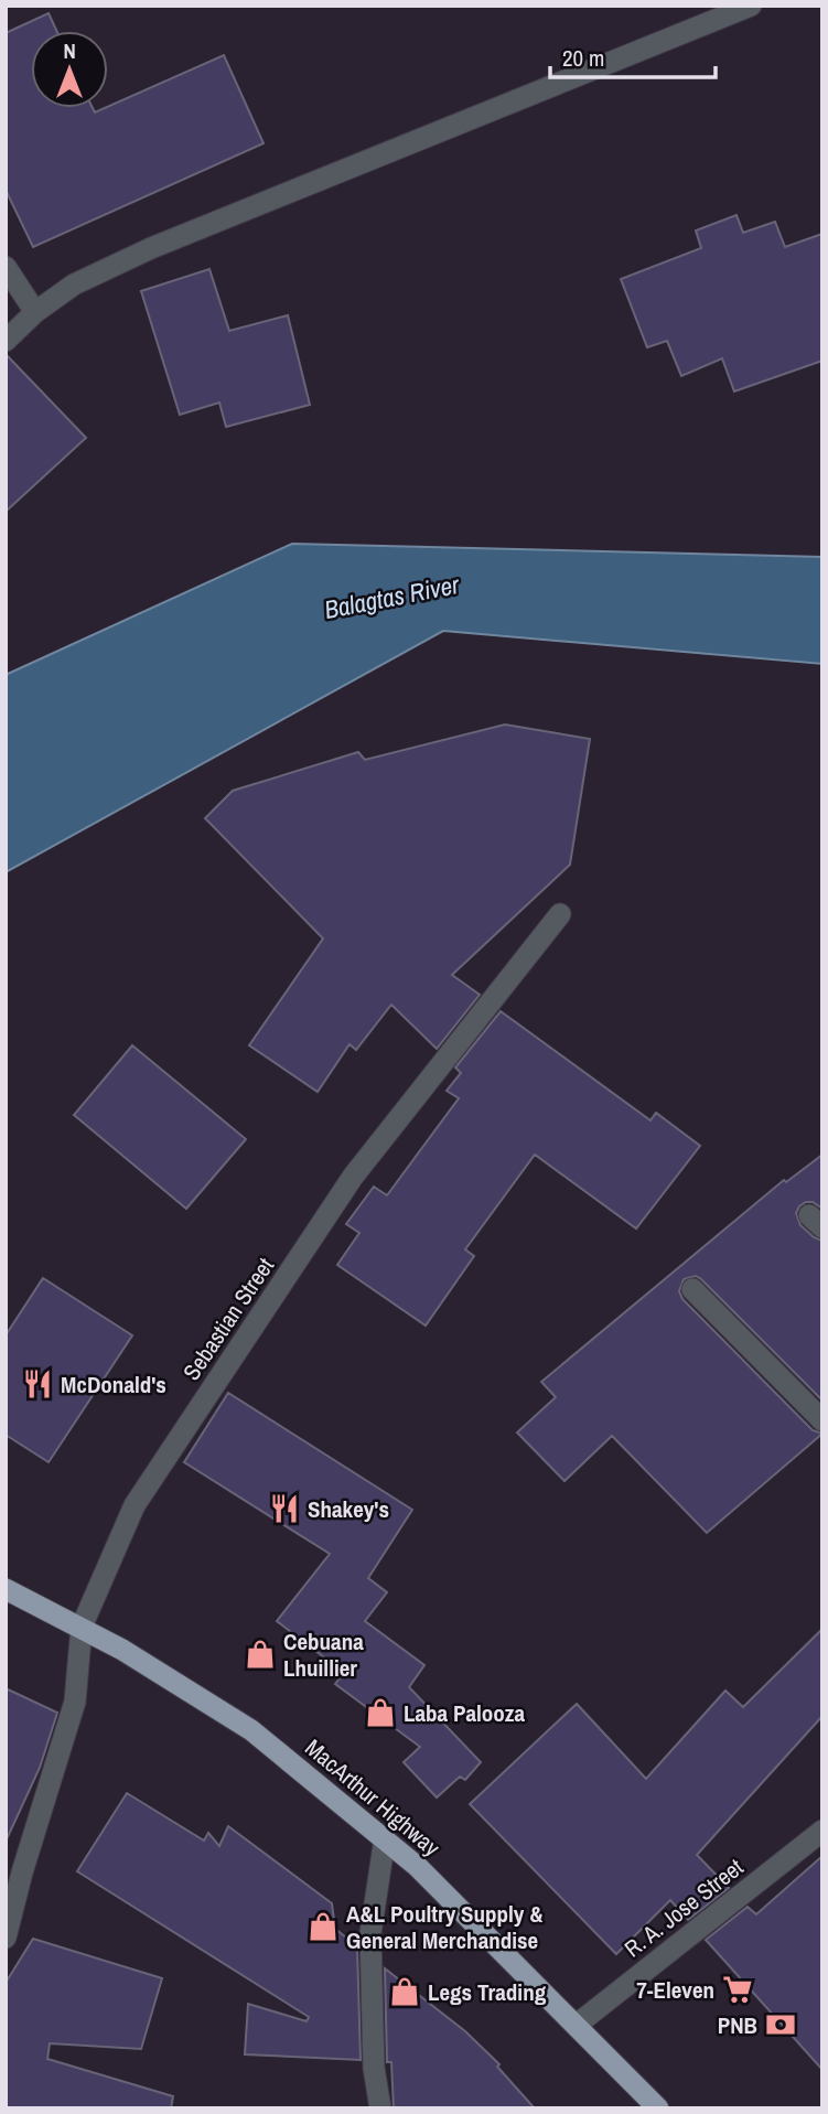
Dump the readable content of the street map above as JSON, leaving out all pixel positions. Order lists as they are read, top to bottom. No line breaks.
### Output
{"streets":{"highway":["MacArthur Highway"],"street":["Sebastian Street","R. A. Jose Street"]},"crossings":[["Sebastian Street","MacArthur Highway"],["MacArthur Highway","R. A. Jose Street"]],"water":["Balagtas River"],"places":{"restaurant":["McDonald's","Shakey's"],"shop":["Cebuana Lhuillier","Laba Palooza","A&L Poultry Supply & General Merchandise","Legs Trading"],"supermarket":["7-Eleven"],"bank":["PNB"]},"scale_bar":"20 m","north":"top"}
